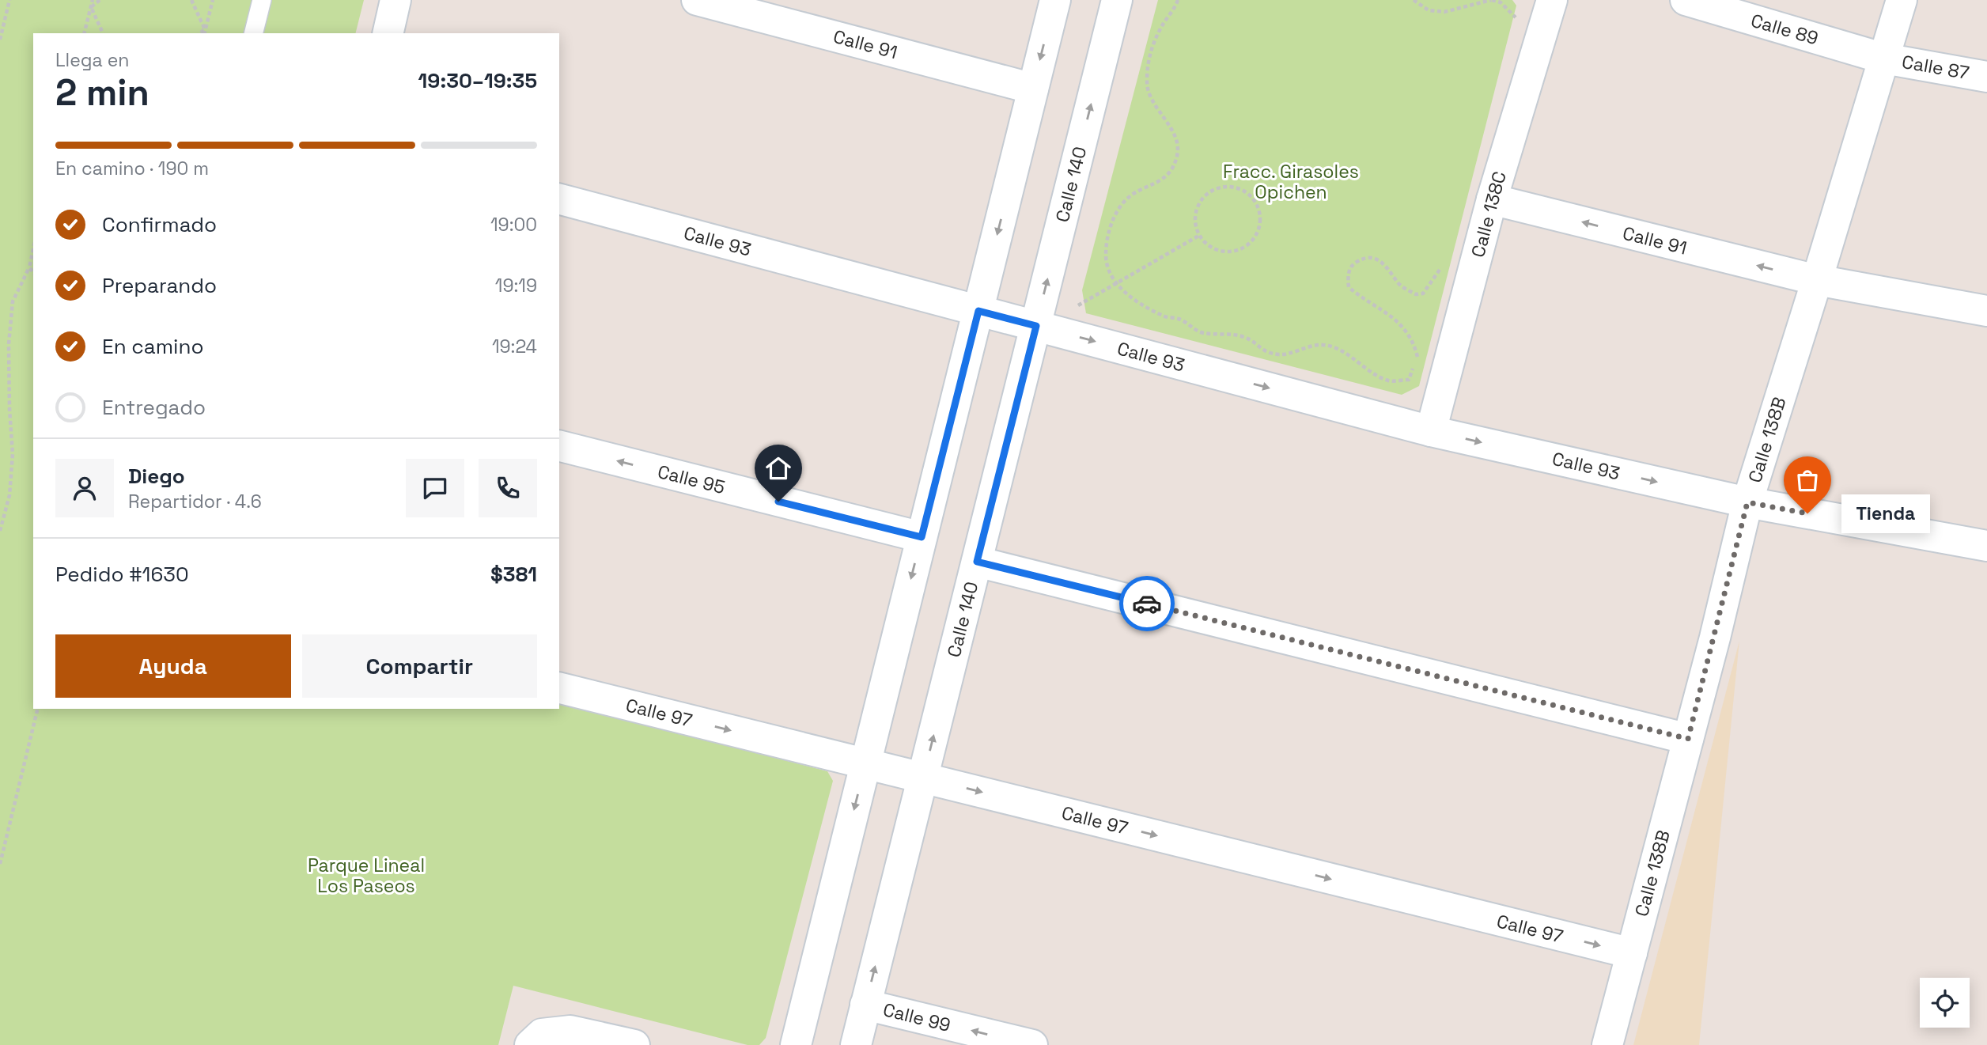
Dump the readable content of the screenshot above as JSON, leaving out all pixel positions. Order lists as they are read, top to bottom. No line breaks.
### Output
{"streets":{"street":["Calle 89","Calle 91","Calle 87","Calle 140","Calle 138C","Calle 93","Calle 138B","Calle 95","Calle 97","Calle 99"]},"crossings":[["Calle 89","Calle 87"],["Calle 89","Calle 138B"],["Calle 91","Calle 138C"],["Calle 91","Calle 138B"],["Calle 87","Calle 138B"],["Calle 140","Calle 93"],["Calle 140","Calle 97"],["Calle 140","Calle 99"],["Calle 138C","Calle 93"],["Calle 93","Calle 138B"],["Calle 138B","Calle 97"]],"one_way":["Calle 91","Calle 95","Calle 99"],"parks":["Fracc. Girasoles Opichen","Parque Lineal Los Paseos"],"places":["Tienda"],"page":{"heading":["2 min","Llega en","19:30–19:35"],"panel":["Diego","Repartidor · 4.6","Pedido #1630","$381"],"bar":"En camino · 190 m","list":[["Confirmado","19:00"],["Preparando","19:19"],["En camino","19:24"],"Entregado"],"bubble":"Tienda","buttons":["Ayuda","Compartir"]}}
